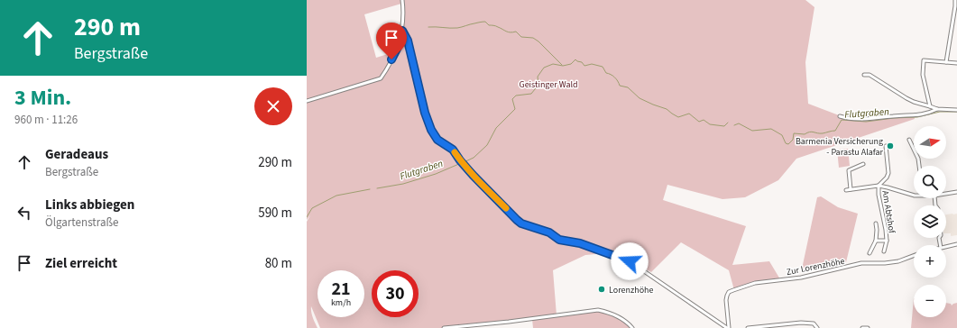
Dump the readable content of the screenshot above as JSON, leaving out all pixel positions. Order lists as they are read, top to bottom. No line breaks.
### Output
{"streets":{"street":["Am Abtshof","Zur Lorenzhöhe"]},"water":["Flutgraben"],"parks":["Geistinger Wald"],"places":["Barmenia Versicherung - Parastu Alafar","Lorenzhöhe"],"north":"right","page":{"turn":["290 m","Bergstraße"],"heading":["3 Min.","960 m · 11:26"],"map_buttons":["+","−"],"list":[{"name":"Geradeaus","note":"Bergstraße","value":"290 m"},{"name":"Links abbiegen","note":"Ölgartenstraße","value":"590 m"},{"name":"Ziel erreicht","value":"80 m"}],"speed":"21 km/h","limit":"30"}}
